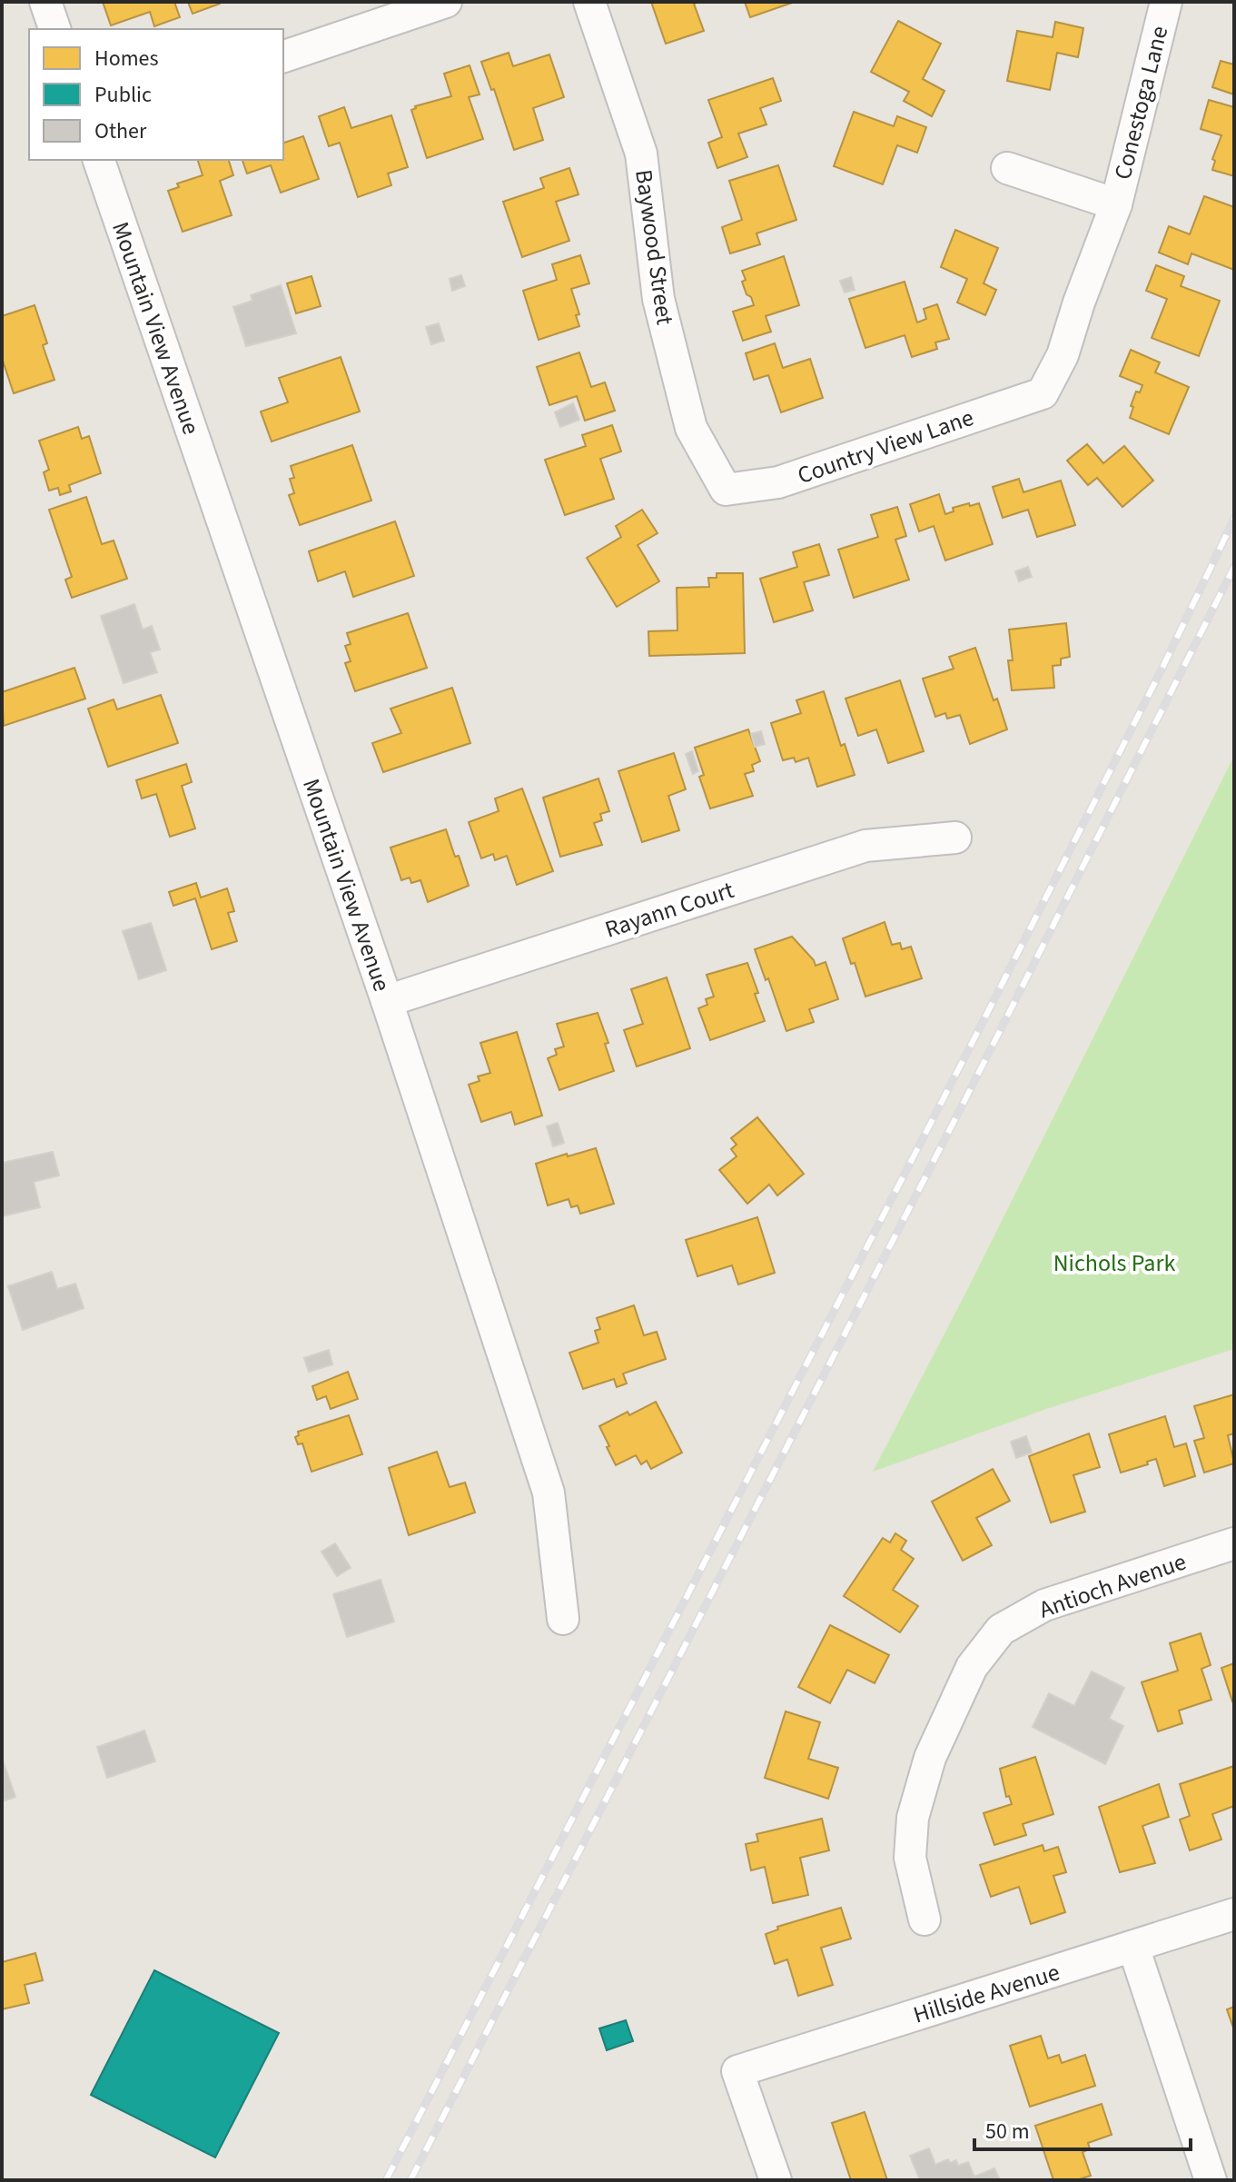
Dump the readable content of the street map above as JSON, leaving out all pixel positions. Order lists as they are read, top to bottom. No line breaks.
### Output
{"streets":{"street":["Conestoga Lane","Baywood Street","Mountain View Avenue","Country View Lane","Rayann Court","Antioch Avenue","Hillside Avenue"]},"crossings":[["Conestoga Lane","Country View Lane"],["Baywood Street","Country View Lane"],["Mountain View Avenue","Rayann Court"]],"parks":["Nichols Park"],"legend":["Homes","Public","Other"],"scale_bar":"50 m"}
